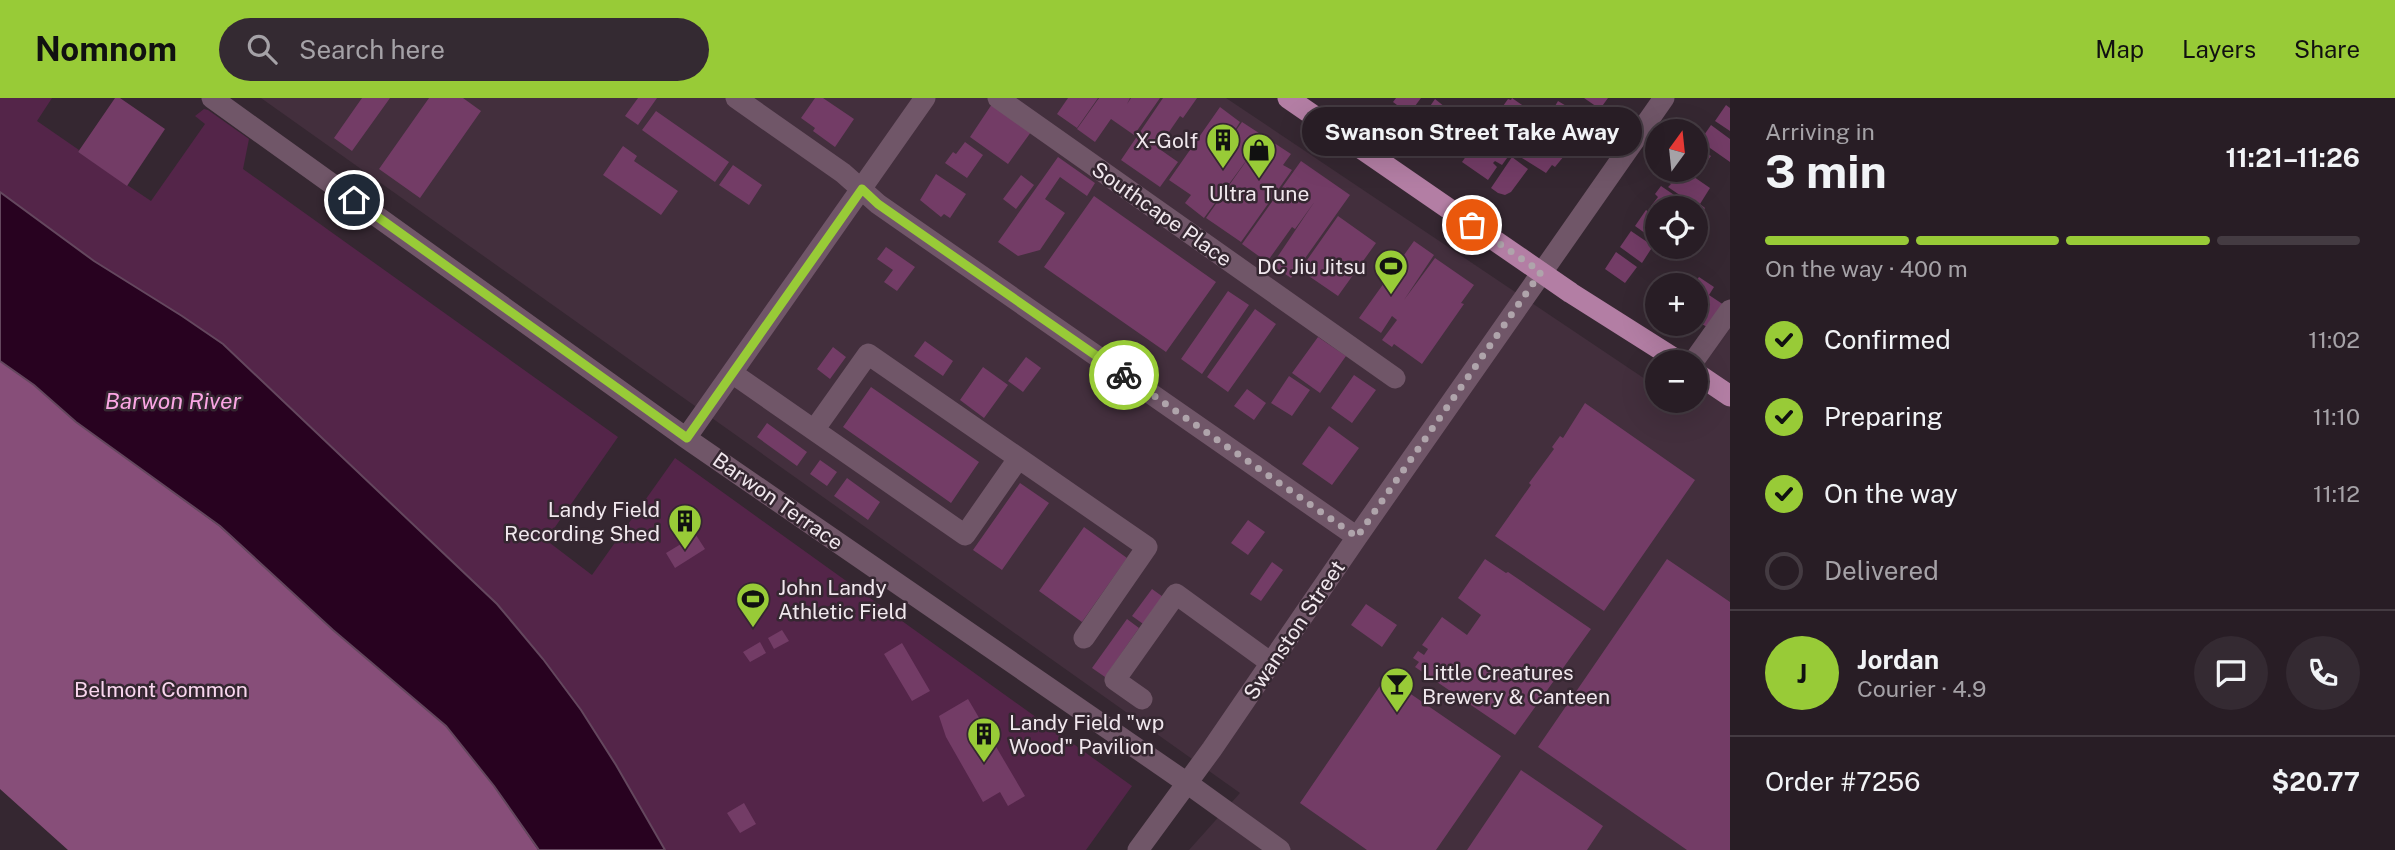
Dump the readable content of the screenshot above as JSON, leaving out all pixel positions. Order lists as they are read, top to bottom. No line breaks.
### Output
{"streets":{"street":["Southcape Place","Barwon Terrace","Swanston Street"]},"crossings":[["Barwon Terrace","Swanston Street"]],"water":["Barwon River"],"parks":["Belmont Common"],"places":{"building":["X-Golf","Landy Field Recording Shed","Landy Field \"wp Wood\" Pavilion"],"shop":["Ultra Tune"],"other":["Swanson Street Take Away"],"sports":["DC Jiu Jitsu","John Landy Athletic Field"],"bar":["Little Creatures Brewery & Canteen"]},"north":"top","page":{"header":"Nomnom","search":"Search here","nav":["Map","Layers","Share"],"heading":["3 min","Arriving in","11:21–11:26"],"panel":["Jordan","Courier · 4.9","Order #7256","$20.77"],"bubble":"Swanson Street Take Away","map_buttons":["+","−"],"bar":"On the way · 400 m","list":[["Confirmed","11:02"],["Preparing","11:10"],["On the way","11:12"],"Delivered"],"round":"J"}}
